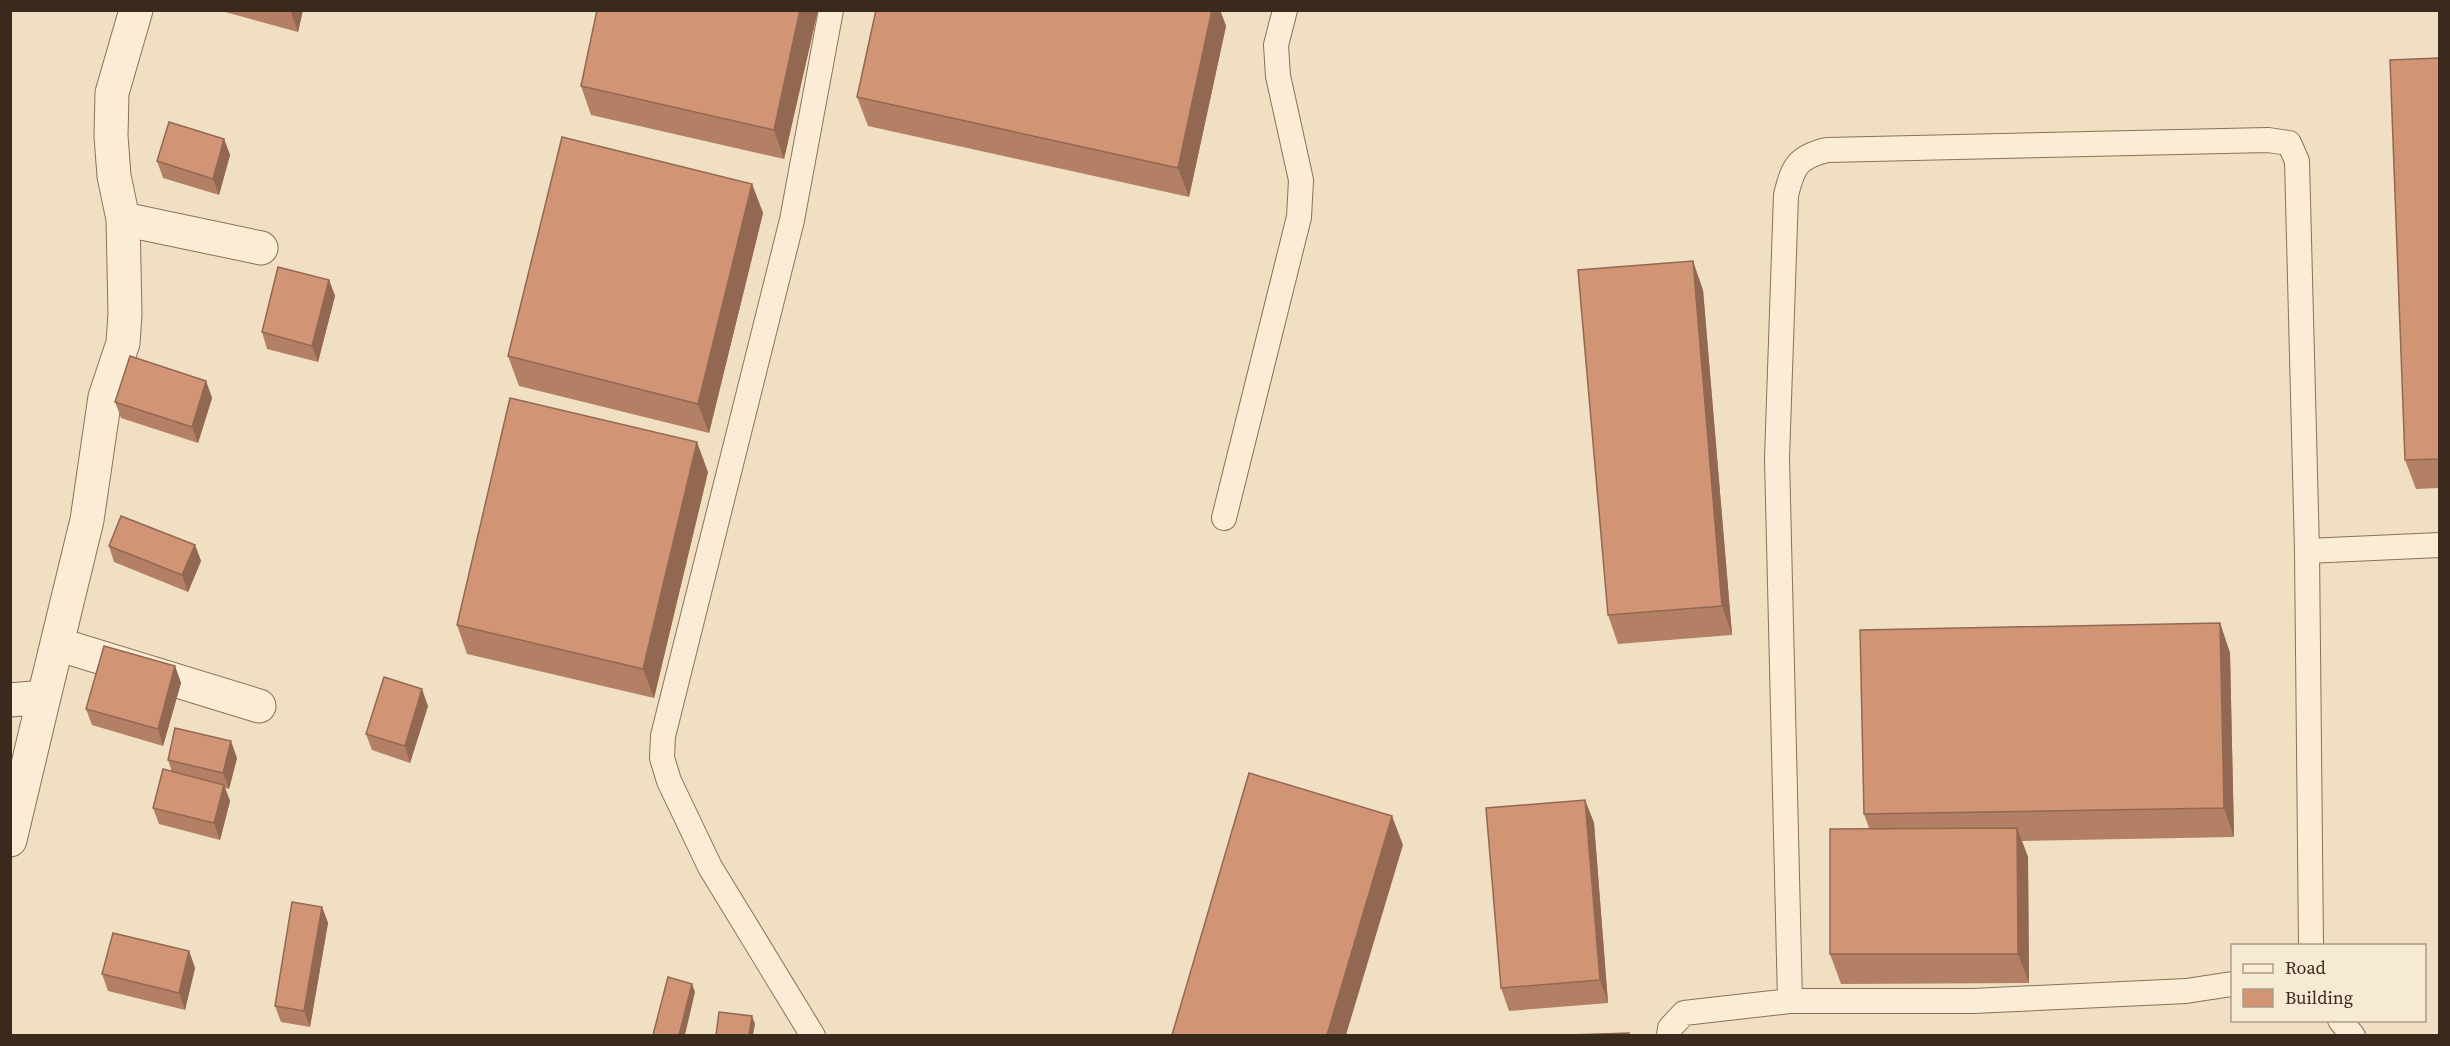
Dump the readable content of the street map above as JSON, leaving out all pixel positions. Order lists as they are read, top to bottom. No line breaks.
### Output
{"legend":["Road","Building"]}
